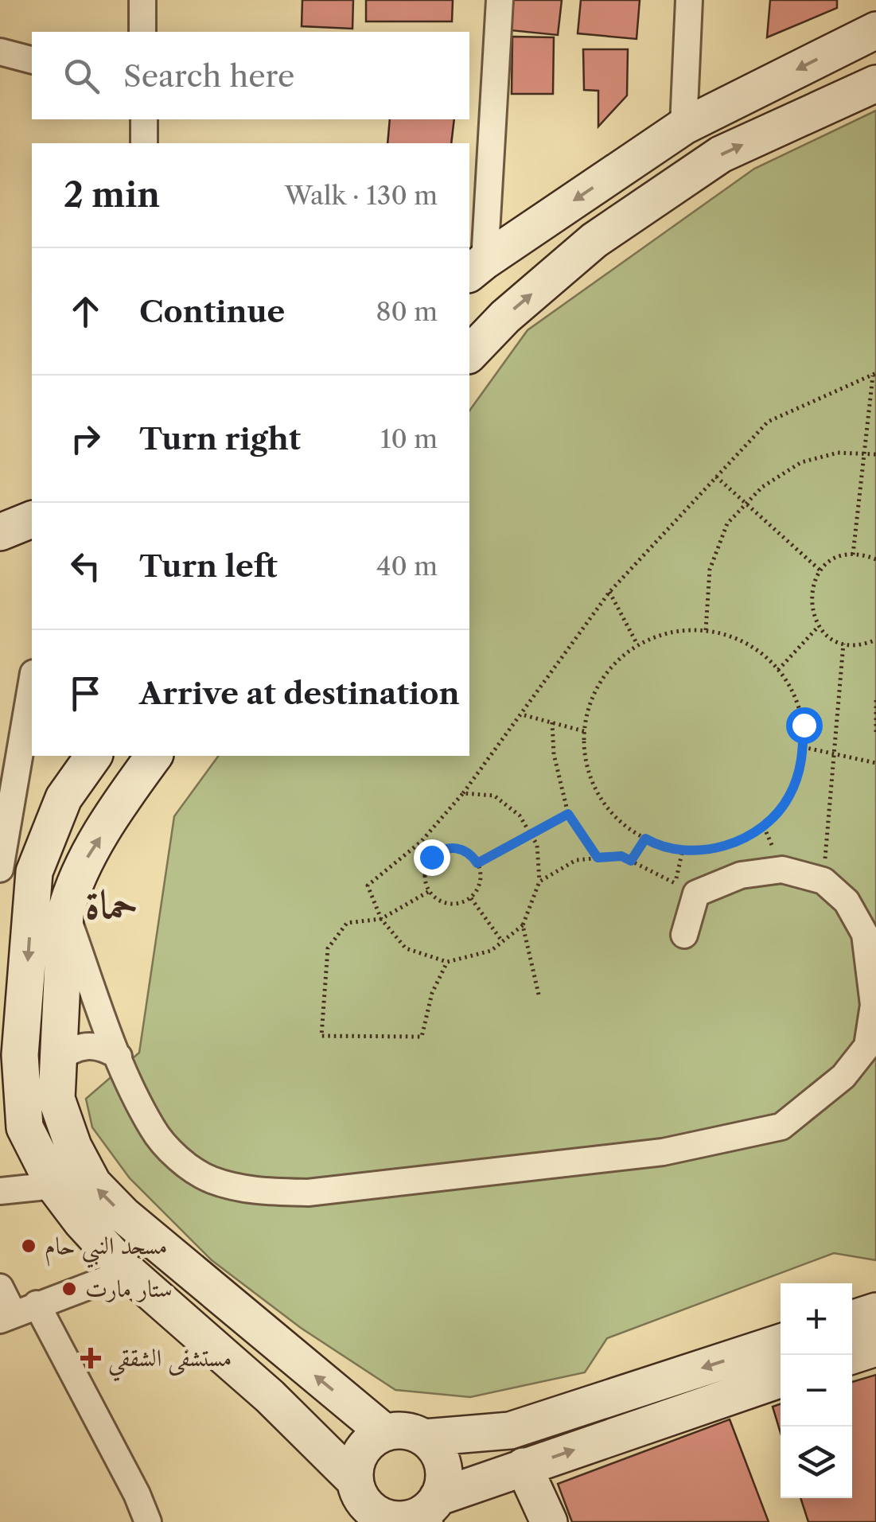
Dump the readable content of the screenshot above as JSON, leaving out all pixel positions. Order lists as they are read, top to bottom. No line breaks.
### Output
{"districts":["حماة"],"places":{"other":["مسجد النبي حام","ستار مارت"],"health":["مستشفى الشققي"]},"page":{"search":"Search here","heading":["2 min","Walk · 130 m"],"list":[["Continue","80 m"],["Turn right","10 m"],["Turn left","40 m"],"Arrive at destination"],"map_buttons":["+","−"]}}
